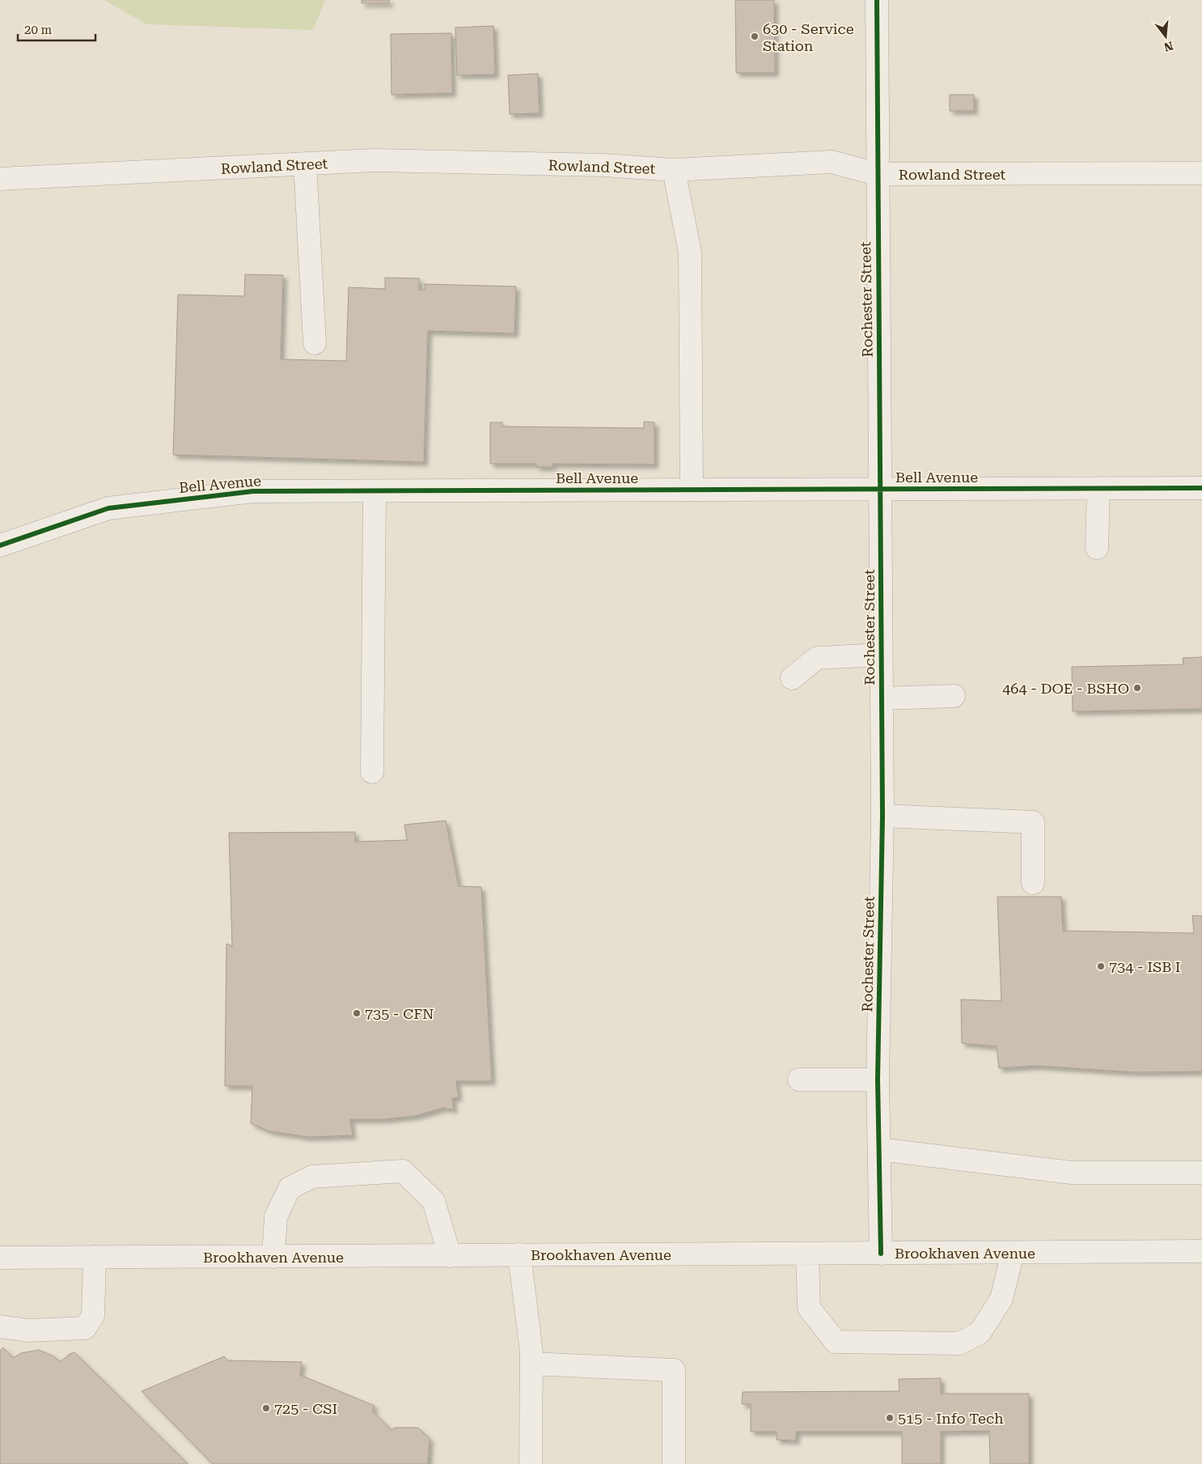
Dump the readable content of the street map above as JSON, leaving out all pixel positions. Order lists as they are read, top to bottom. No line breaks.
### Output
{"streets":{"street":["Rowland Street","Rochester Street","Bell Avenue","Brookhaven Avenue"]},"crossings":[["Rowland Street","Rochester Street"],["Rochester Street","Bell Avenue"],["Rochester Street","Brookhaven Avenue"]],"places":["630 - Service Station","464 - DOE - BSHO","734 - ISB I","735 - CFN","725 - CSI","515 - Info Tech"],"scale_bar":"20 m","north":"bottom"}
